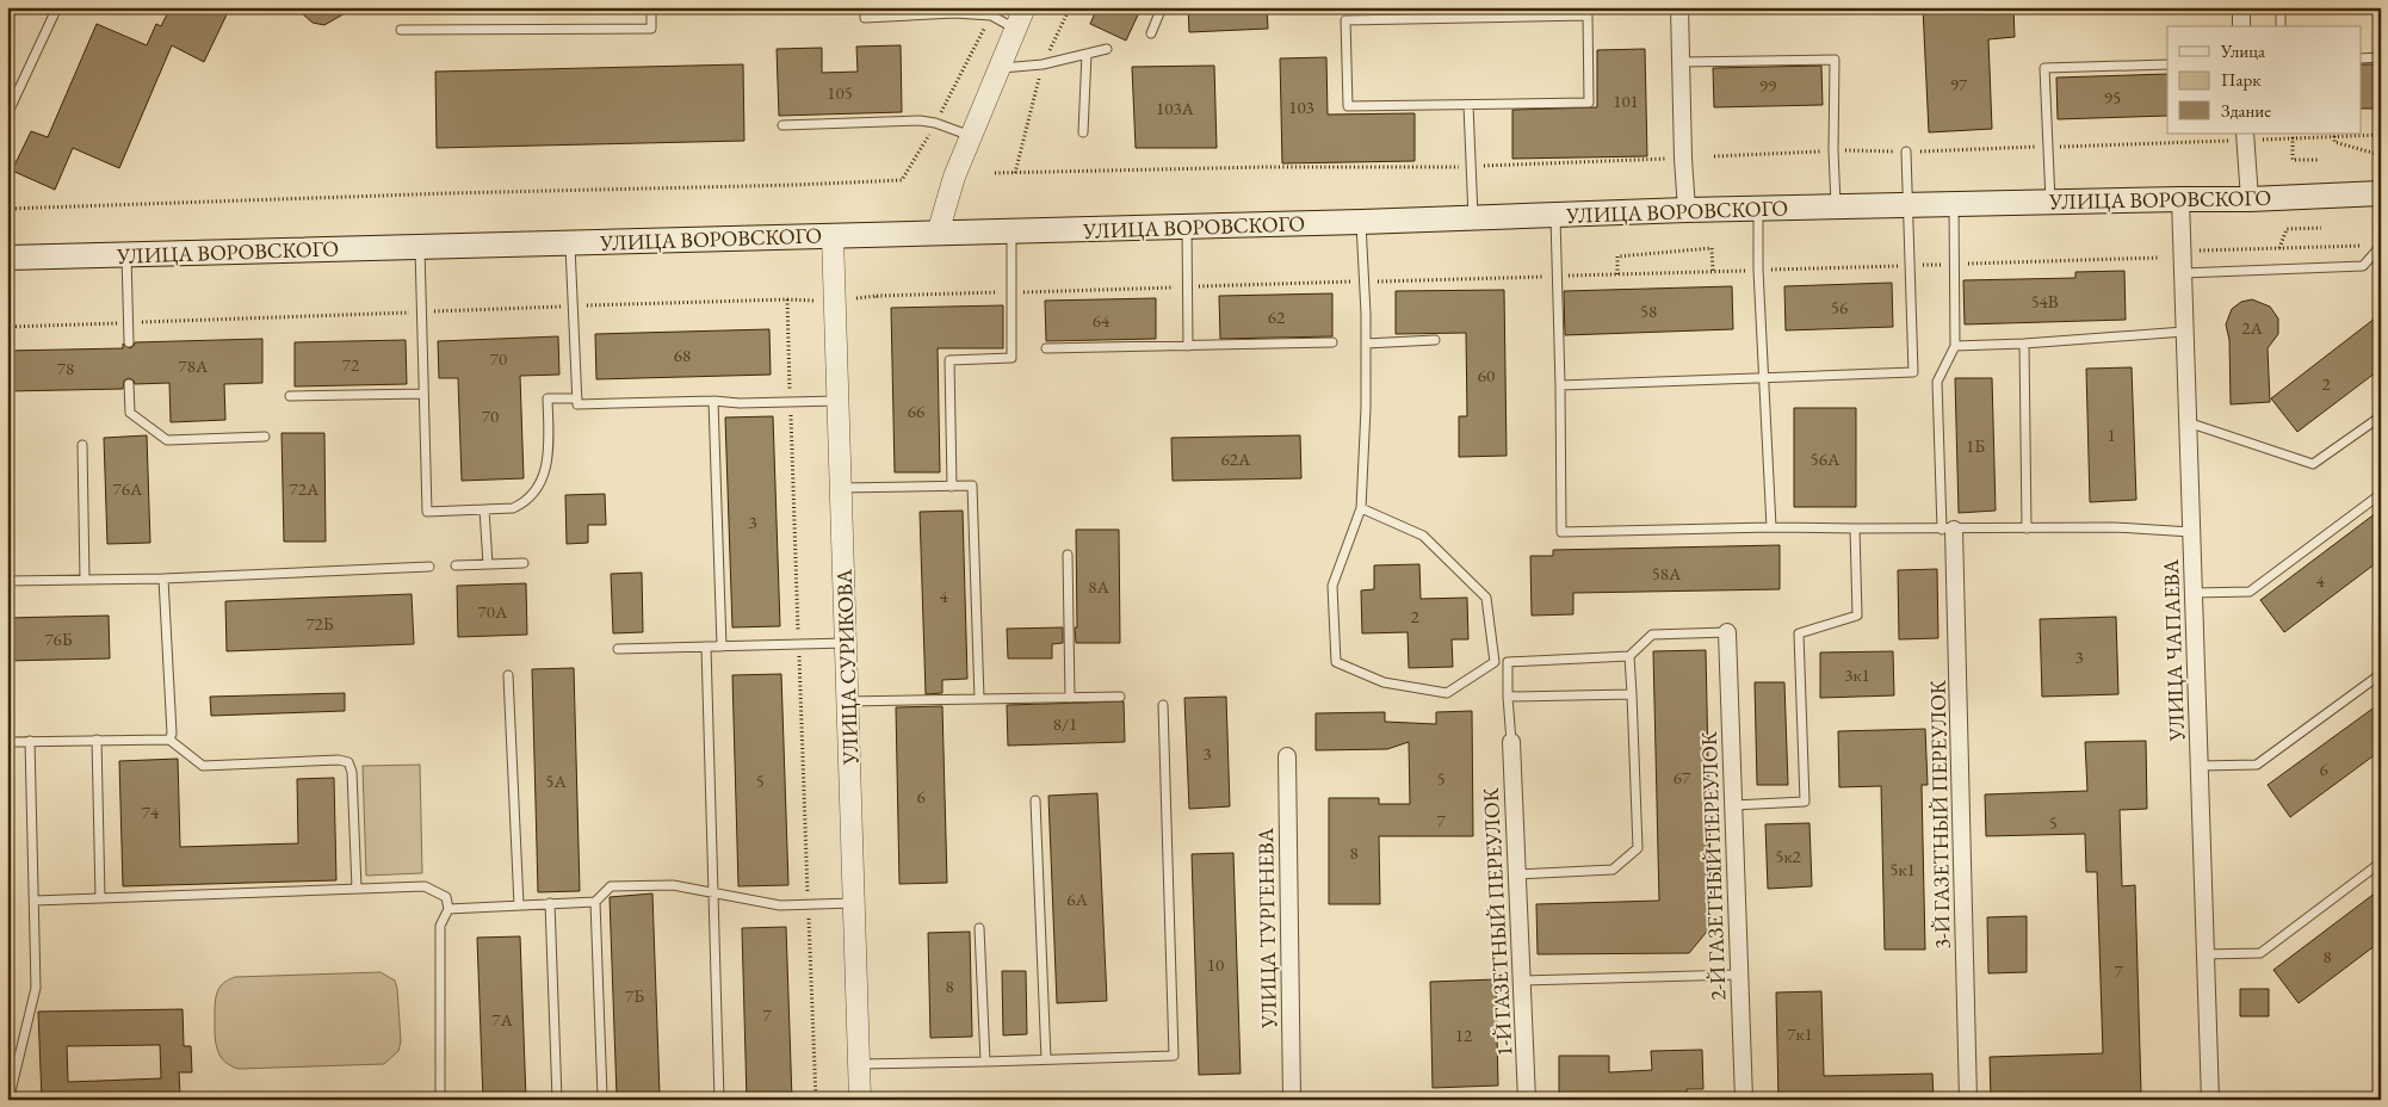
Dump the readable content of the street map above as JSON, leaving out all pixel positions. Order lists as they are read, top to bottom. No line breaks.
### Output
{"streets":{"main road":["УЛИЦА ВОРОВСКОГО"],"street":["УЛИЦА ЧАПАЕВА","УЛИЦА СУРИКОВА","3-Й ГАЗЕТНЫЙ ПЕРЕУЛОК","2-Й ГАЗЕТНЫЙ ПЕРЕУЛОК","1-Й ГАЗЕТНЫЙ ПЕРЕУЛОК","УЛИЦА ТУРГЕНЕВА"]},"crossings":[["УЛИЦА ВОРОВСКОГО","УЛИЦА ЧАПАЕВА"],["УЛИЦА ВОРОВСКОГО","УЛИЦА СУРИКОВА"]],"house_numbers":["97","99","105","95","101","103","103А","54В","56","58","62","64","2А","68","70","72","78А","78","60","2","66","70","1","1Б","62А","56А","76А","72А","3","58А","4","8А","4","70А","2","72Б","76Б","3","3к1","8/1","3","6","67","5","5А","5","6","74","7","5","8","5к2","5к1","6А","8","10","7","8","7Б","7","7А","7к1","12"],"legend":["Улица","Парк","Здание"]}
